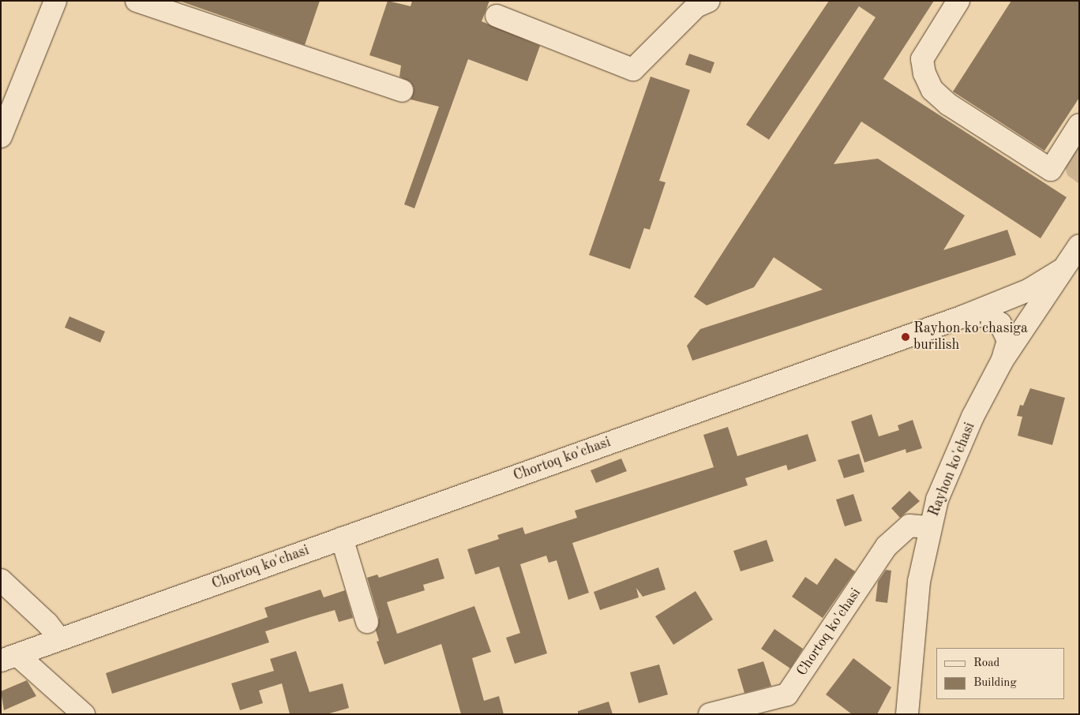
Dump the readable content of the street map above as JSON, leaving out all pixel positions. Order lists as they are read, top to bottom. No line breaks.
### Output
{"streets":{"street":["Chortoq ko'chasi","Rayhon ko'chasi"]},"crossings":[["Chortoq ko'chasi","Rayhon ko'chasi"]],"places":["Rayhon ko'chasiga burilish"],"legend":["Road","Building"]}
